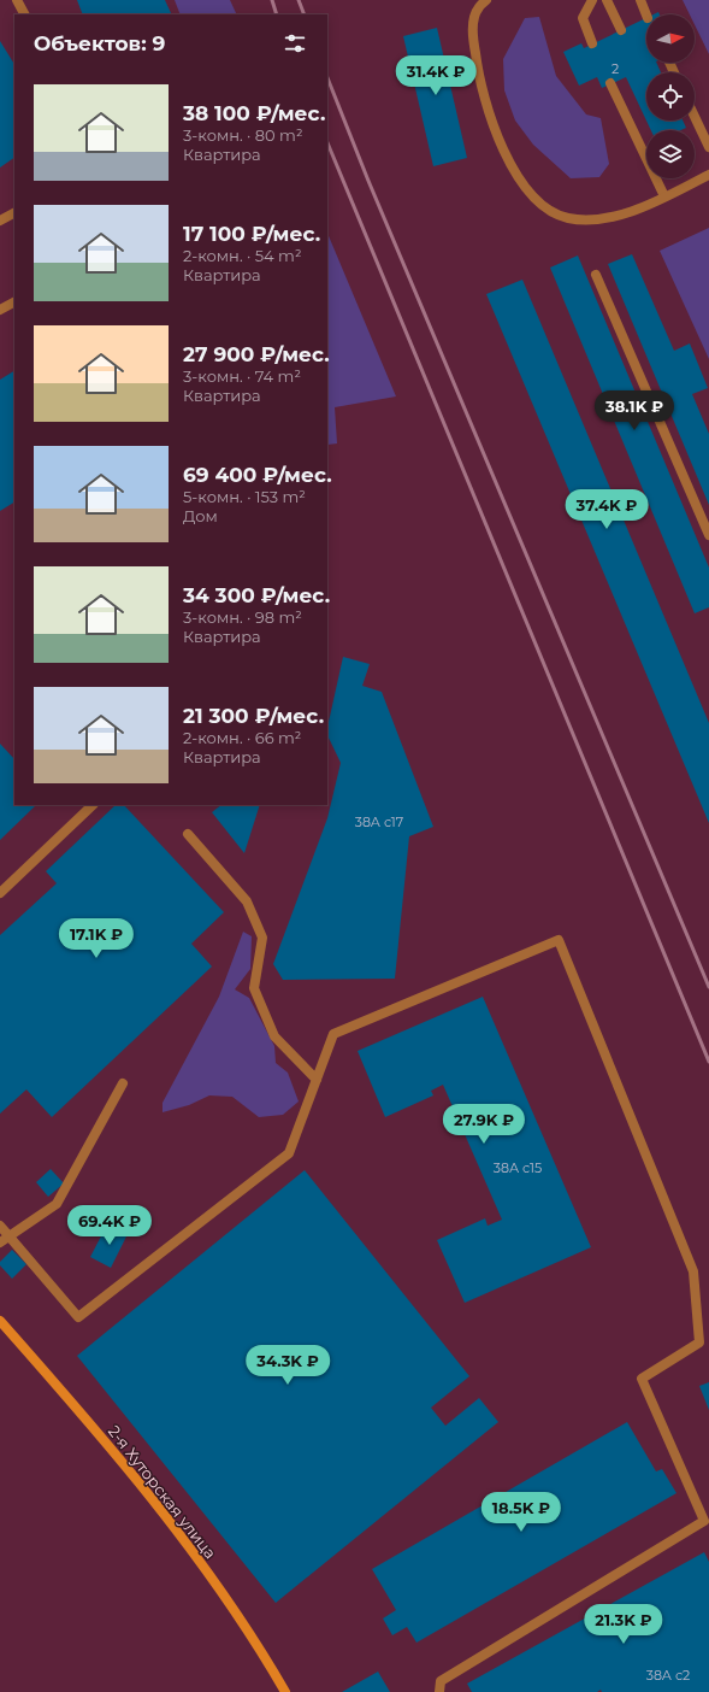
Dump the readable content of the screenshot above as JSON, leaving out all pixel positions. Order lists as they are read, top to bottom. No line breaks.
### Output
{"streets":{"street":["2-я Хуторская улица"]},"house_numbers":["2","38А с17","38А с15","38А с2"],"north":"right","page":{"heading":"Объектов: 9","price":["31.4K ₽","38.1K ₽","37.4K ₽","17.1K ₽","27.9K ₽","69.4K ₽","34.3K ₽","18.5K ₽","21.3K ₽"],"list":[{"name":"38 100 ₽/мес.","note":"3-комн. · 80 m² · Квартира"},{"name":"17 100 ₽/мес.","note":"2-комн. · 54 m² · Квартира"},{"name":"27 900 ₽/мес.","note":"3-комн. · 74 m² · Квартира"},{"name":"69 400 ₽/мес.","note":"5-комн. · 153 m² · Дом"},{"name":"34 300 ₽/мес.","note":"3-комн. · 98 m² · Квартира"},{"name":"21 300 ₽/мес.","note":"2-комн. · 66 m² · Квартира"}]}}
